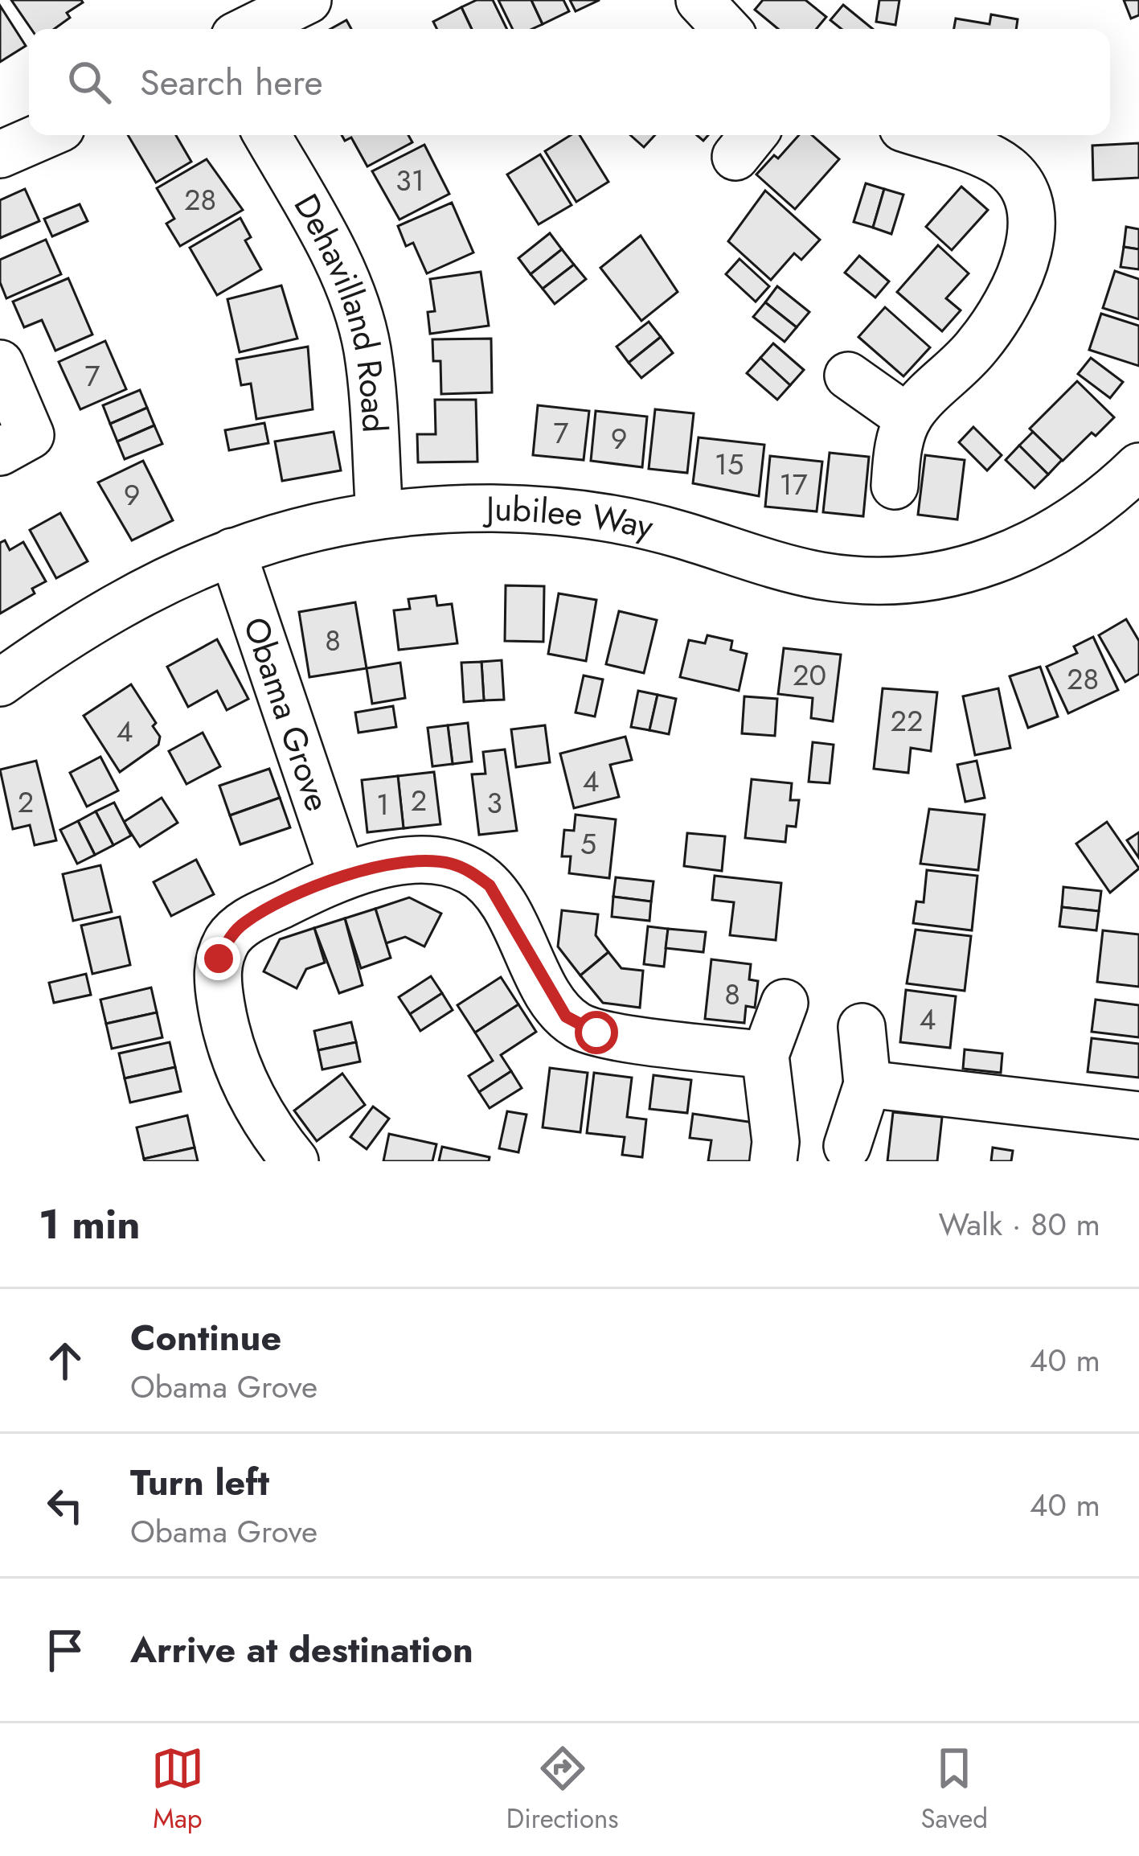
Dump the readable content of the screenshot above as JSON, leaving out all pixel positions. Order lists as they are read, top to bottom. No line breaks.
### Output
{"streets":{"street":["Dehavilland Road","Jubilee Way","Obama Grove"]},"crossings":[["Dehavilland Road","Jubilee Way"],["Jubilee Way","Obama Grove"]],"house_numbers":["31","28","7","7","9","15","17","9","8","20","28","22","4","4","2","2","3","1","5","8","4"],"page":{"search":"Search here","heading":["1 min","Walk · 80 m"],"list":[["Continue","Obama Grove","40 m"],["Turn left","Obama Grove","40 m"],"Arrive at destination"],"nav":["Map","Directions","Saved"]}}
